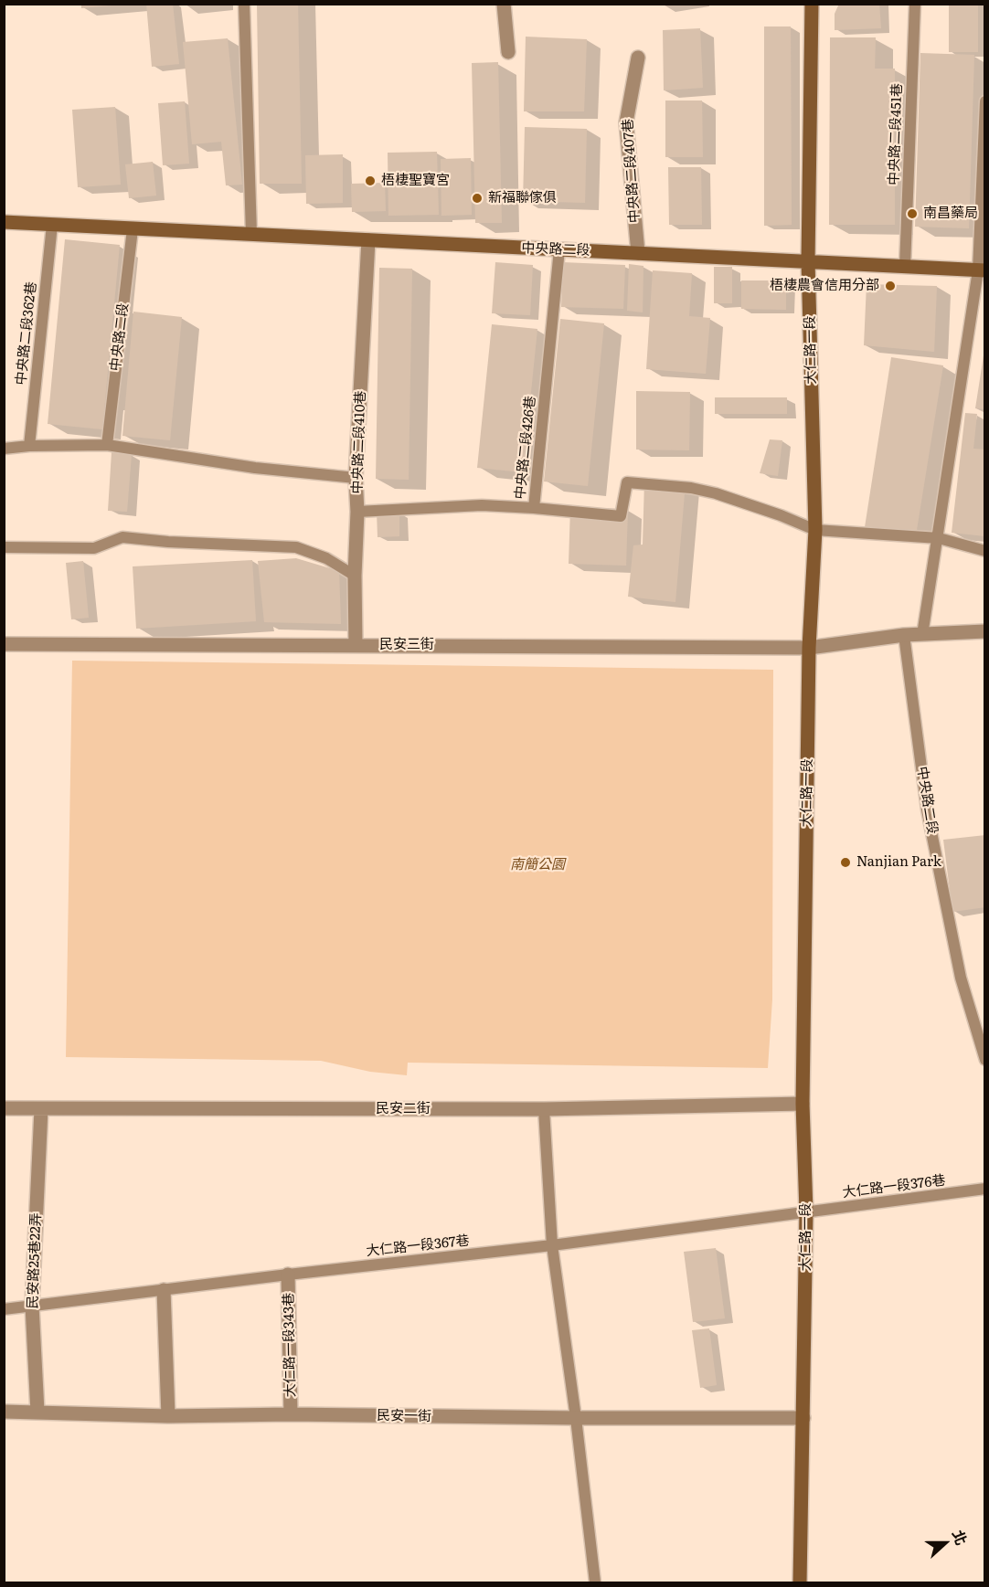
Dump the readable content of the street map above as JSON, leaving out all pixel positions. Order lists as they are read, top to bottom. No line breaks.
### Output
{"streets":{"street":["中央路二段407巷","中央路二段","大仁路一段","中央路二段410巷","民安三街","民安二街","民安路25巷22弄","大仁路一段343巷","民安一街"],"lane":["中央路二段451巷","中央路二段362巷","中央路二段426巷","大仁路一段376巷","大仁路一段367巷"]},"crossings":[["中央路二段451巷","中央路二段"],["中央路二段407巷","中央路二段"],["中央路二段","中央路二段362巷"],["中央路二段","大仁路一段"],["中央路二段","中央路二段410巷"],["中央路二段","中央路二段426巷"],["大仁路一段","民安三街"],["大仁路一段","民安二街"],["大仁路一段","大仁路一段376巷"],["大仁路一段","大仁路一段367巷"],["大仁路一段","民安一街"],["中央路二段410巷","中央路二段426巷"],["中央路二段410巷","民安三街"],["民安二街","民安路25巷22弄"],["大仁路一段376巷","大仁路一段367巷"],["大仁路一段367巷","民安路25巷22弄"],["大仁路一段367巷","大仁路一段343巷"],["民安路25巷22弄","民安一街"],["大仁路一段343巷","民安一街"]],"parks":["南簡公園"],"places":["梧棲聖寶宮","新福聯傢俱","南昌藥局","梧棲農會信用分部","Nanjian Park"],"north":"right"}
